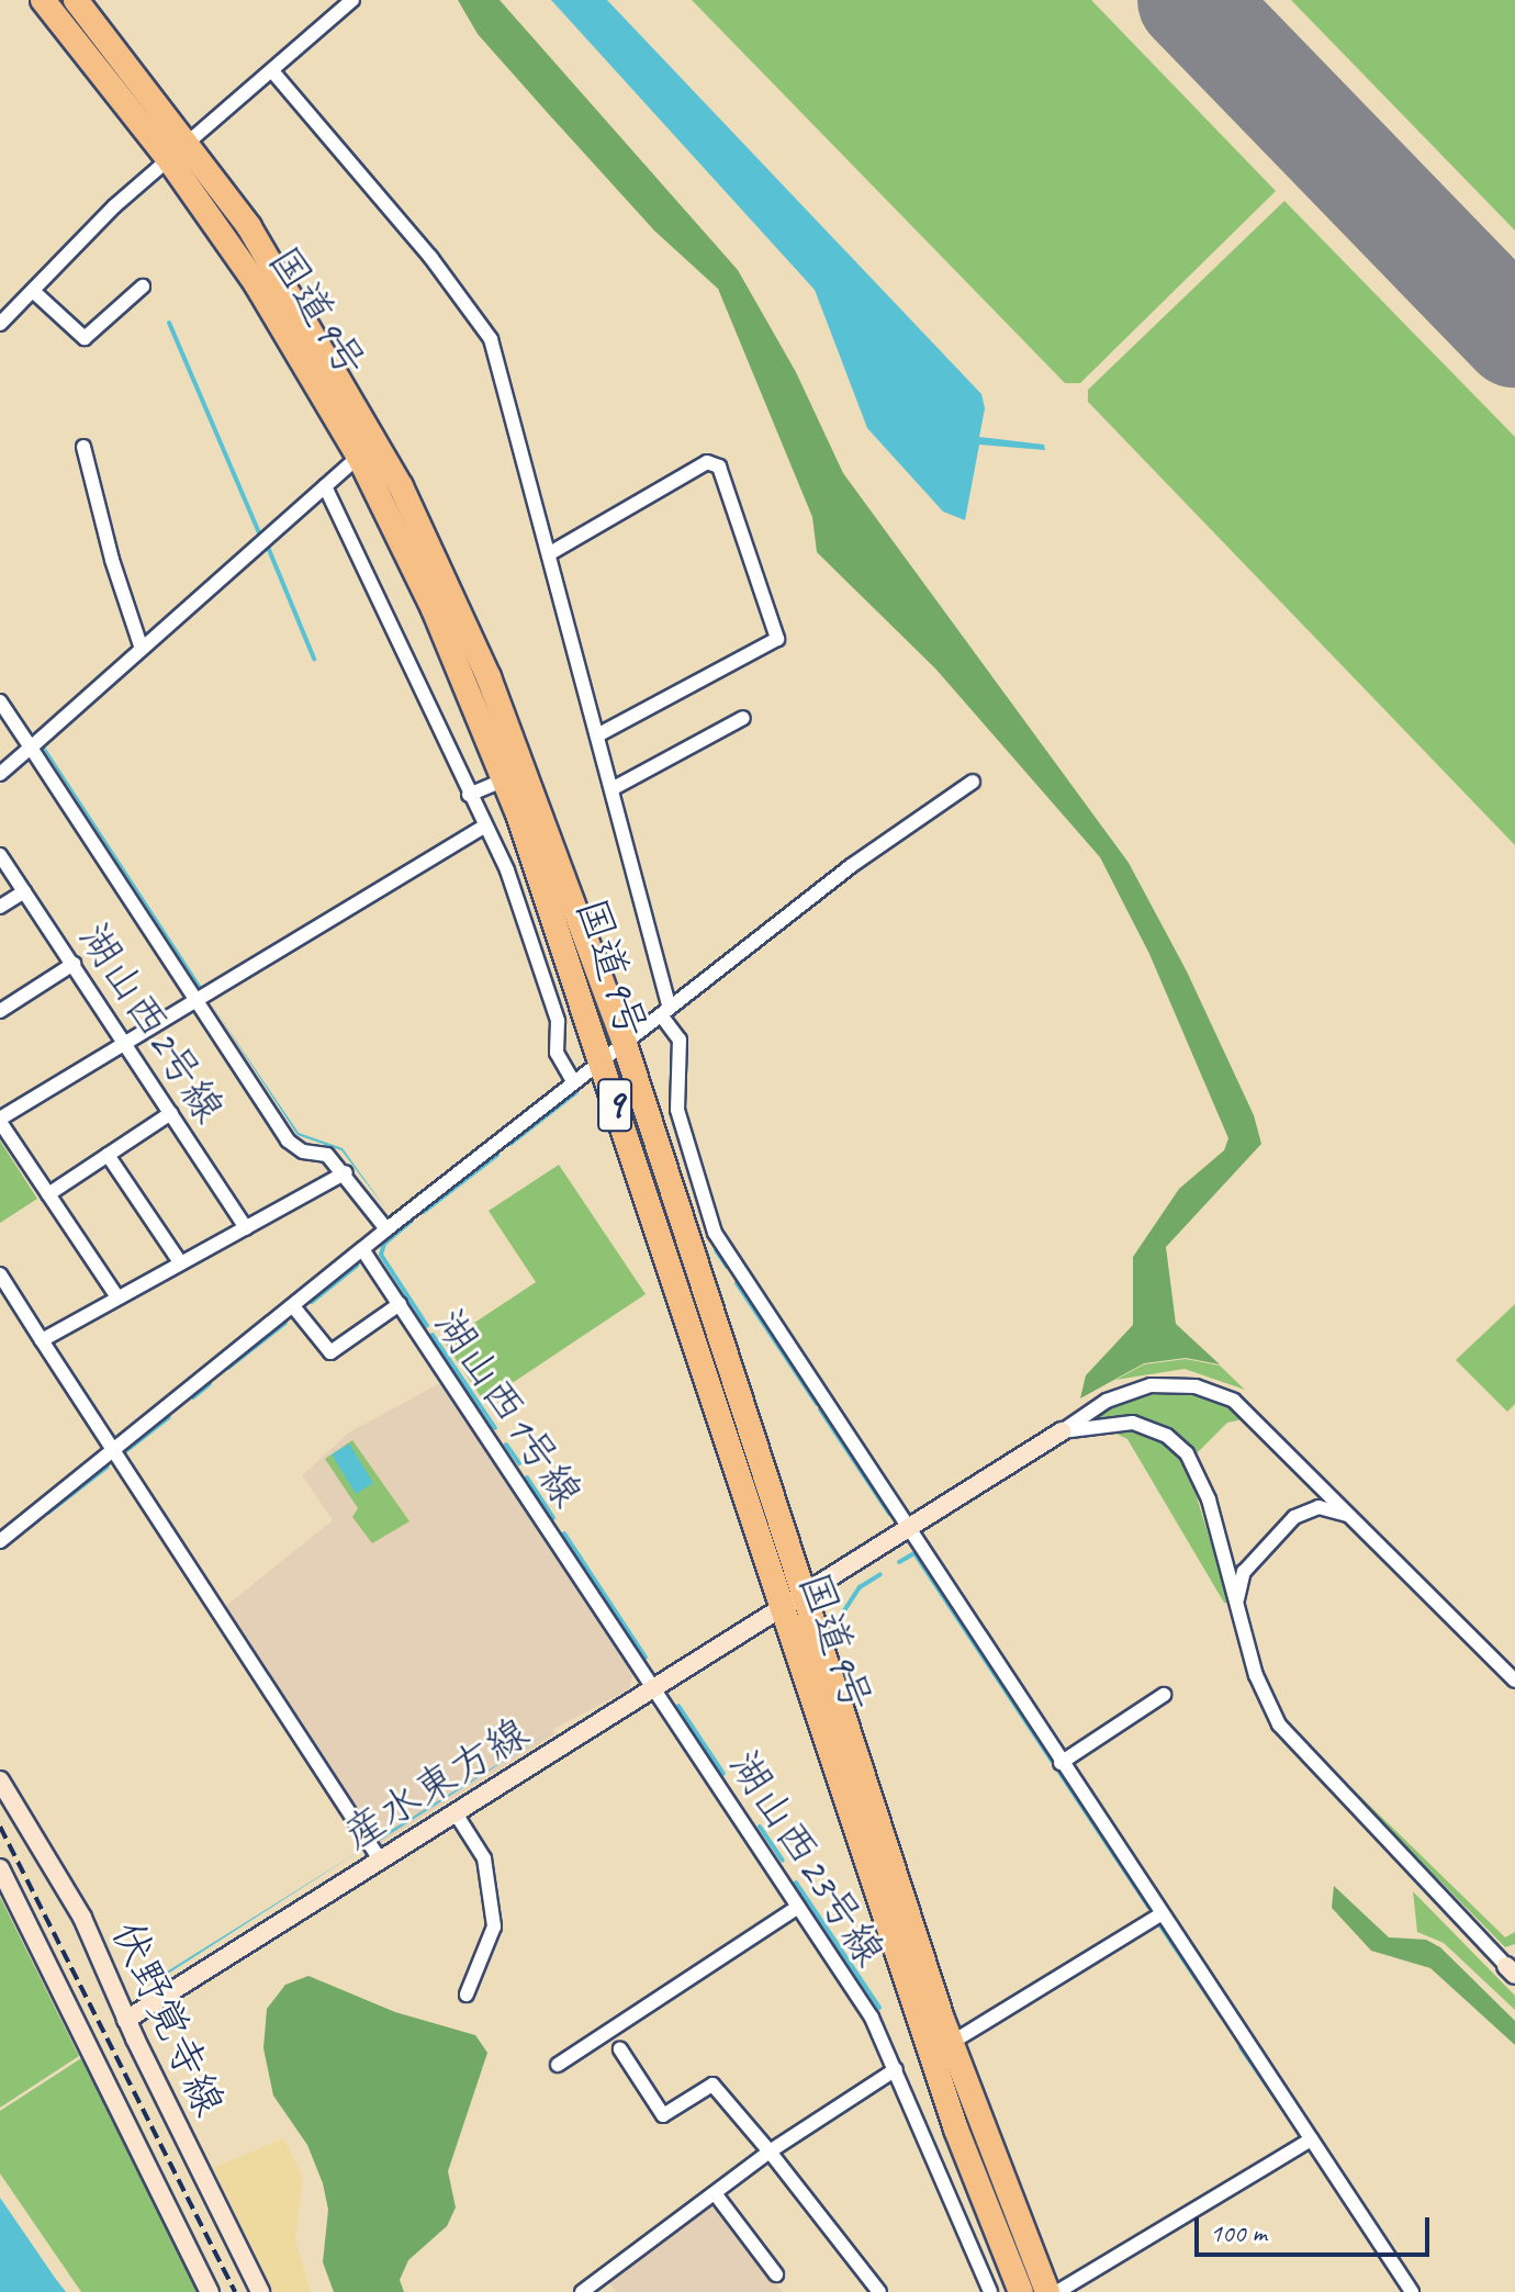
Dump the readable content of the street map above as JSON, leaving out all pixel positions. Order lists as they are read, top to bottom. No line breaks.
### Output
{"streets":{"highway":["国道9号","9"],"street":["湖山西2号線","湖山西1号線","産水東方線","湖山西23号線","伏野覚寺線"]},"crossings":[["国道9号","産水東方線"],["湖山西1号線","産水東方線"],["湖山西1号線","湖山西23号線"],["産水東方線","湖山西23号線"],["産水東方線","伏野覚寺線"]],"scale_bar":"100 m"}
